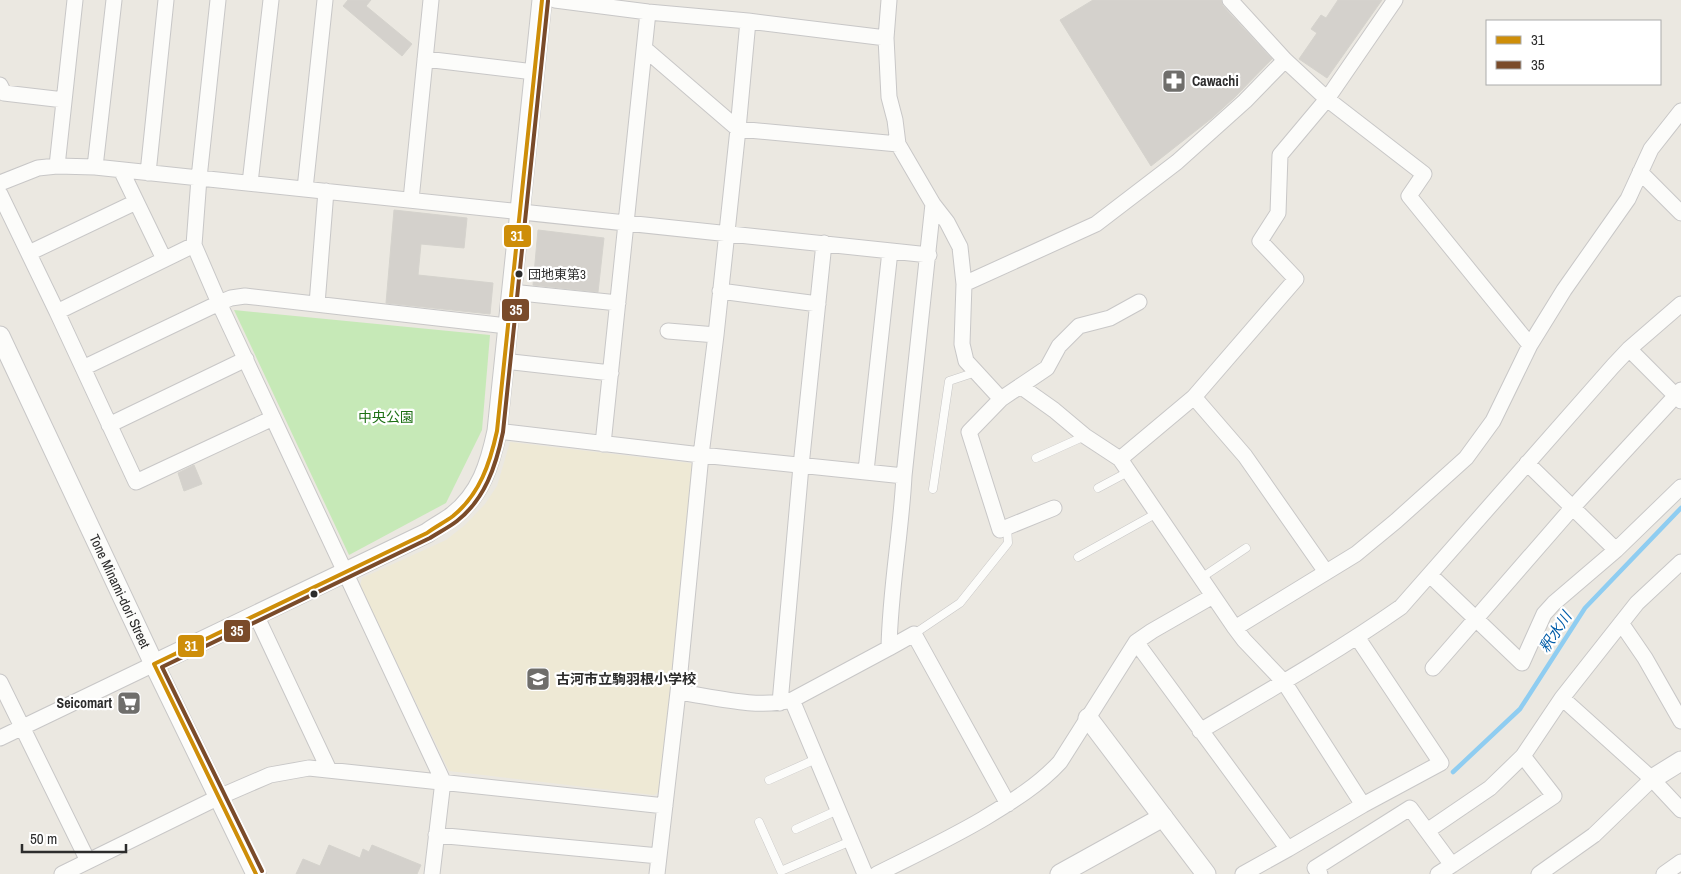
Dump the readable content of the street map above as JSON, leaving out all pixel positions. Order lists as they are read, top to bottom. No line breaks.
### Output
{"streets":{"street":["Tone Minami-dori Street"]},"water":["釈水川"],"parks":["中央公園"],"places":{"pharmacy":["Cawachi"],"other":["団地東第3"],"school or university":["古河市立駒羽根小学校"],"supermarket":["Seicomart"]},"lines":["transit line 31","transit line 35"],"legend":["31","35"],"scale_bar":"50 m"}
